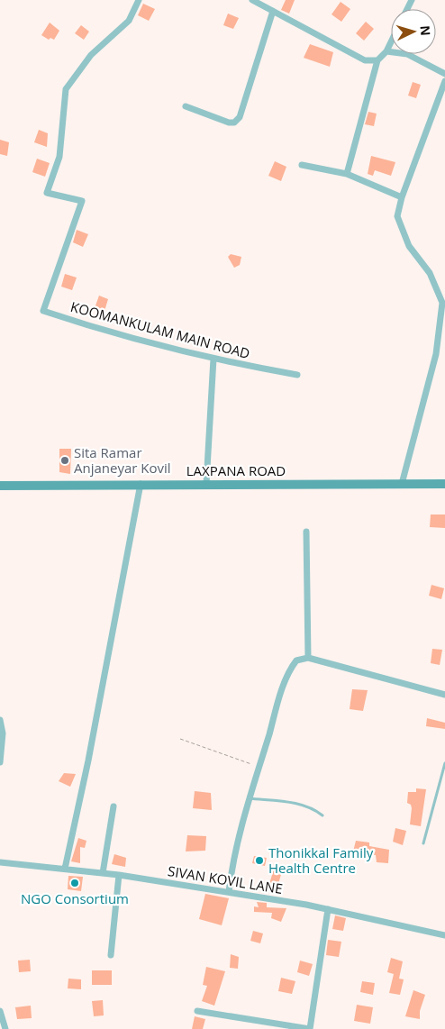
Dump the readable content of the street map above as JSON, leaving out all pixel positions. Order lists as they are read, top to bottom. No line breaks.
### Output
{"streets":{"street":["KOOMANKULAM MAIN ROAD","LAXPANA ROAD","SIVAN KOVIL LANE"]},"places":["Sita Ramar Anjaneyar Kovil","Thonikkal Family Health Centre","NGO Consortium"],"north":"right"}
